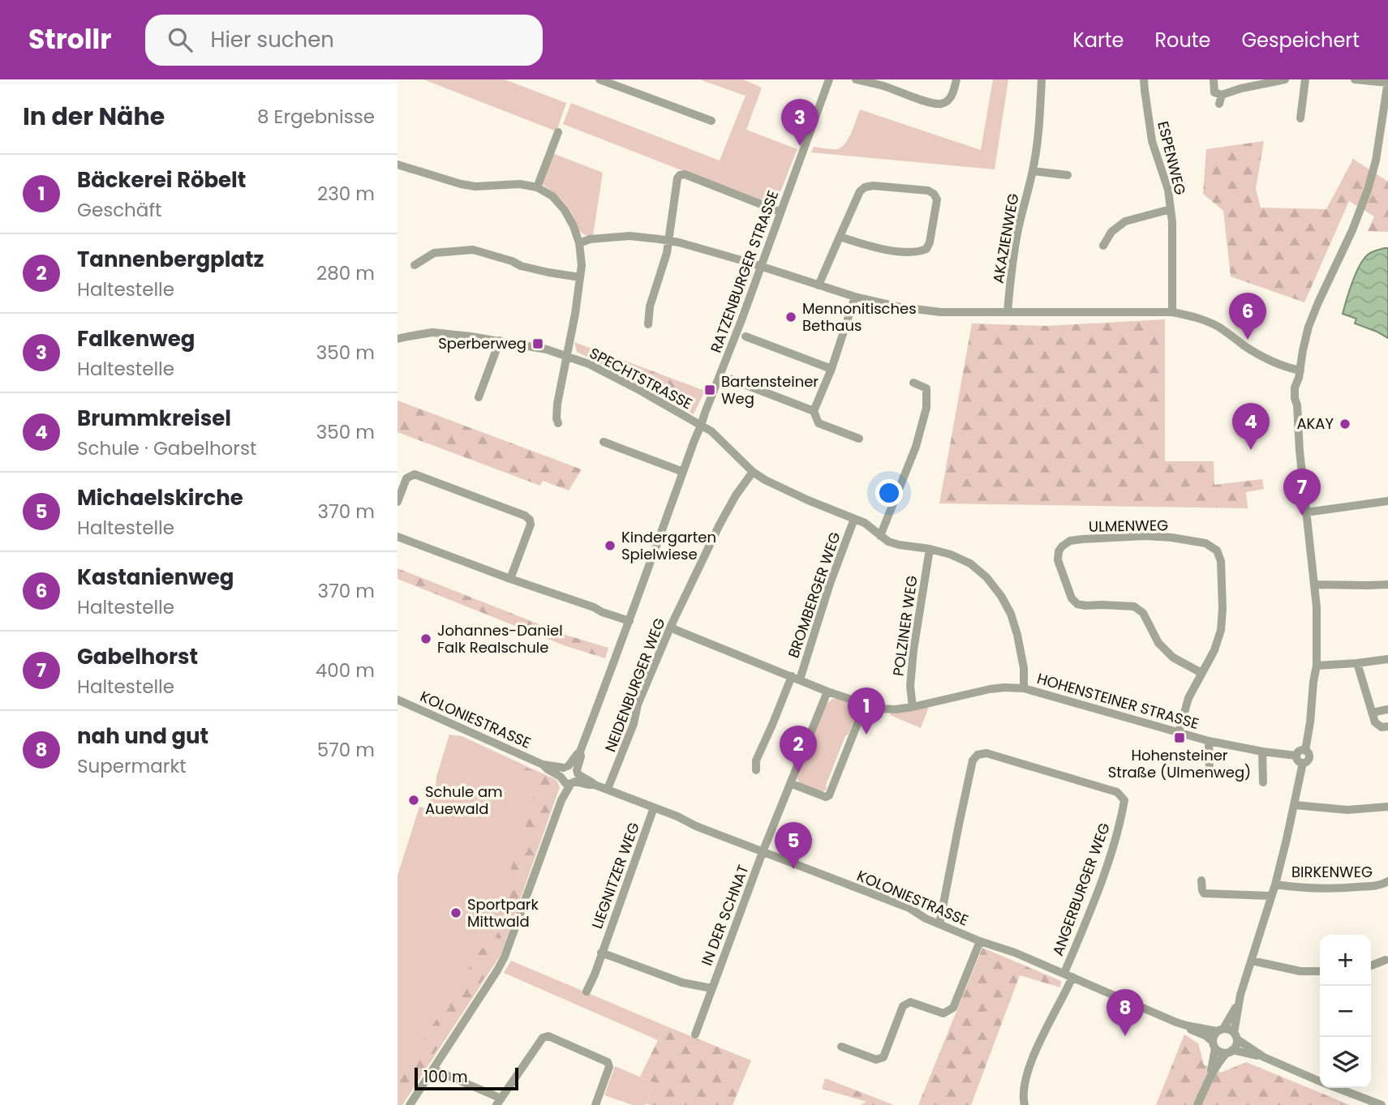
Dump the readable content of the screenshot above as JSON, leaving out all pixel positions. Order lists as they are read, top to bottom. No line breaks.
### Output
{"streets":{"street":["ESPENWEG","AKAZIENWEG","RATZENBURGER STRASSE","SPECHTSTRASSE","ULMENWEG","BROMBERGER WEG","POLZINER WEG","NEIDENBURGER WEG","HOHENSTEINER STRASSE","KOLONIESTRASSE","BIRKENWEG","LIEGNITZER WEG","ANGERBURGER WEG","IN DER SCHNAT"]},"crossings":[["RATZENBURGER STRASSE","SPECHTSTRASSE"],["RATZENBURGER STRASSE","KOLONIESTRASSE"],["ULMENWEG","HOHENSTEINER STRASSE"],["POLZINER WEG","HOHENSTEINER STRASSE"],["NEIDENBURGER WEG","KOLONIESTRASSE"],["HOHENSTEINER STRASSE","IN DER SCHNAT"],["KOLONIESTRASSE","LIEGNITZER WEG"],["KOLONIESTRASSE","ANGERBURGER WEG"],["KOLONIESTRASSE","IN DER SCHNAT"],["LIEGNITZER WEG","IN DER SCHNAT"]],"places":{"other":["Mennonitisches Bethaus","AKAY","Kindergarten Spielwiese","Johannes-Daniel Falk Realschule","Schule am Auewald","Sportpark Mittwald"],"transit":["Sperberweg","Bartensteiner Weg","Hohensteiner Straße (Ulmenweg)"]},"scale_bar":"100 m","page":{"header":"Strollr","search":"Hier suchen","nav":["Karte","Route","Gespeichert"],"heading":["In der Nähe","8 Ergebnisse"],"pins":["3","6","4","7","1","2","5","8"],"list":[{"mark":"1","name":"Bäckerei Röbelt","note":"Geschäft","value":"230 m"},{"mark":"2","name":"Tannenbergplatz","note":"Haltestelle","value":"280 m"},{"mark":"3","name":"Falkenweg","note":"Haltestelle","value":"350 m"},{"mark":"4","name":"Brummkreisel","note":"Schule · Gabelhorst","value":"350 m"},{"mark":"5","name":"Michaelskirche","note":"Haltestelle","value":"370 m"},{"mark":"6","name":"Kastanienweg","note":"Haltestelle","value":"370 m"},{"mark":"7","name":"Gabelhorst","note":"Haltestelle","value":"400 m"},{"mark":"8","name":"nah und gut","note":"Supermarkt","value":"570 m"}],"map_buttons":["+","−"],"scale":"100 m"}}
